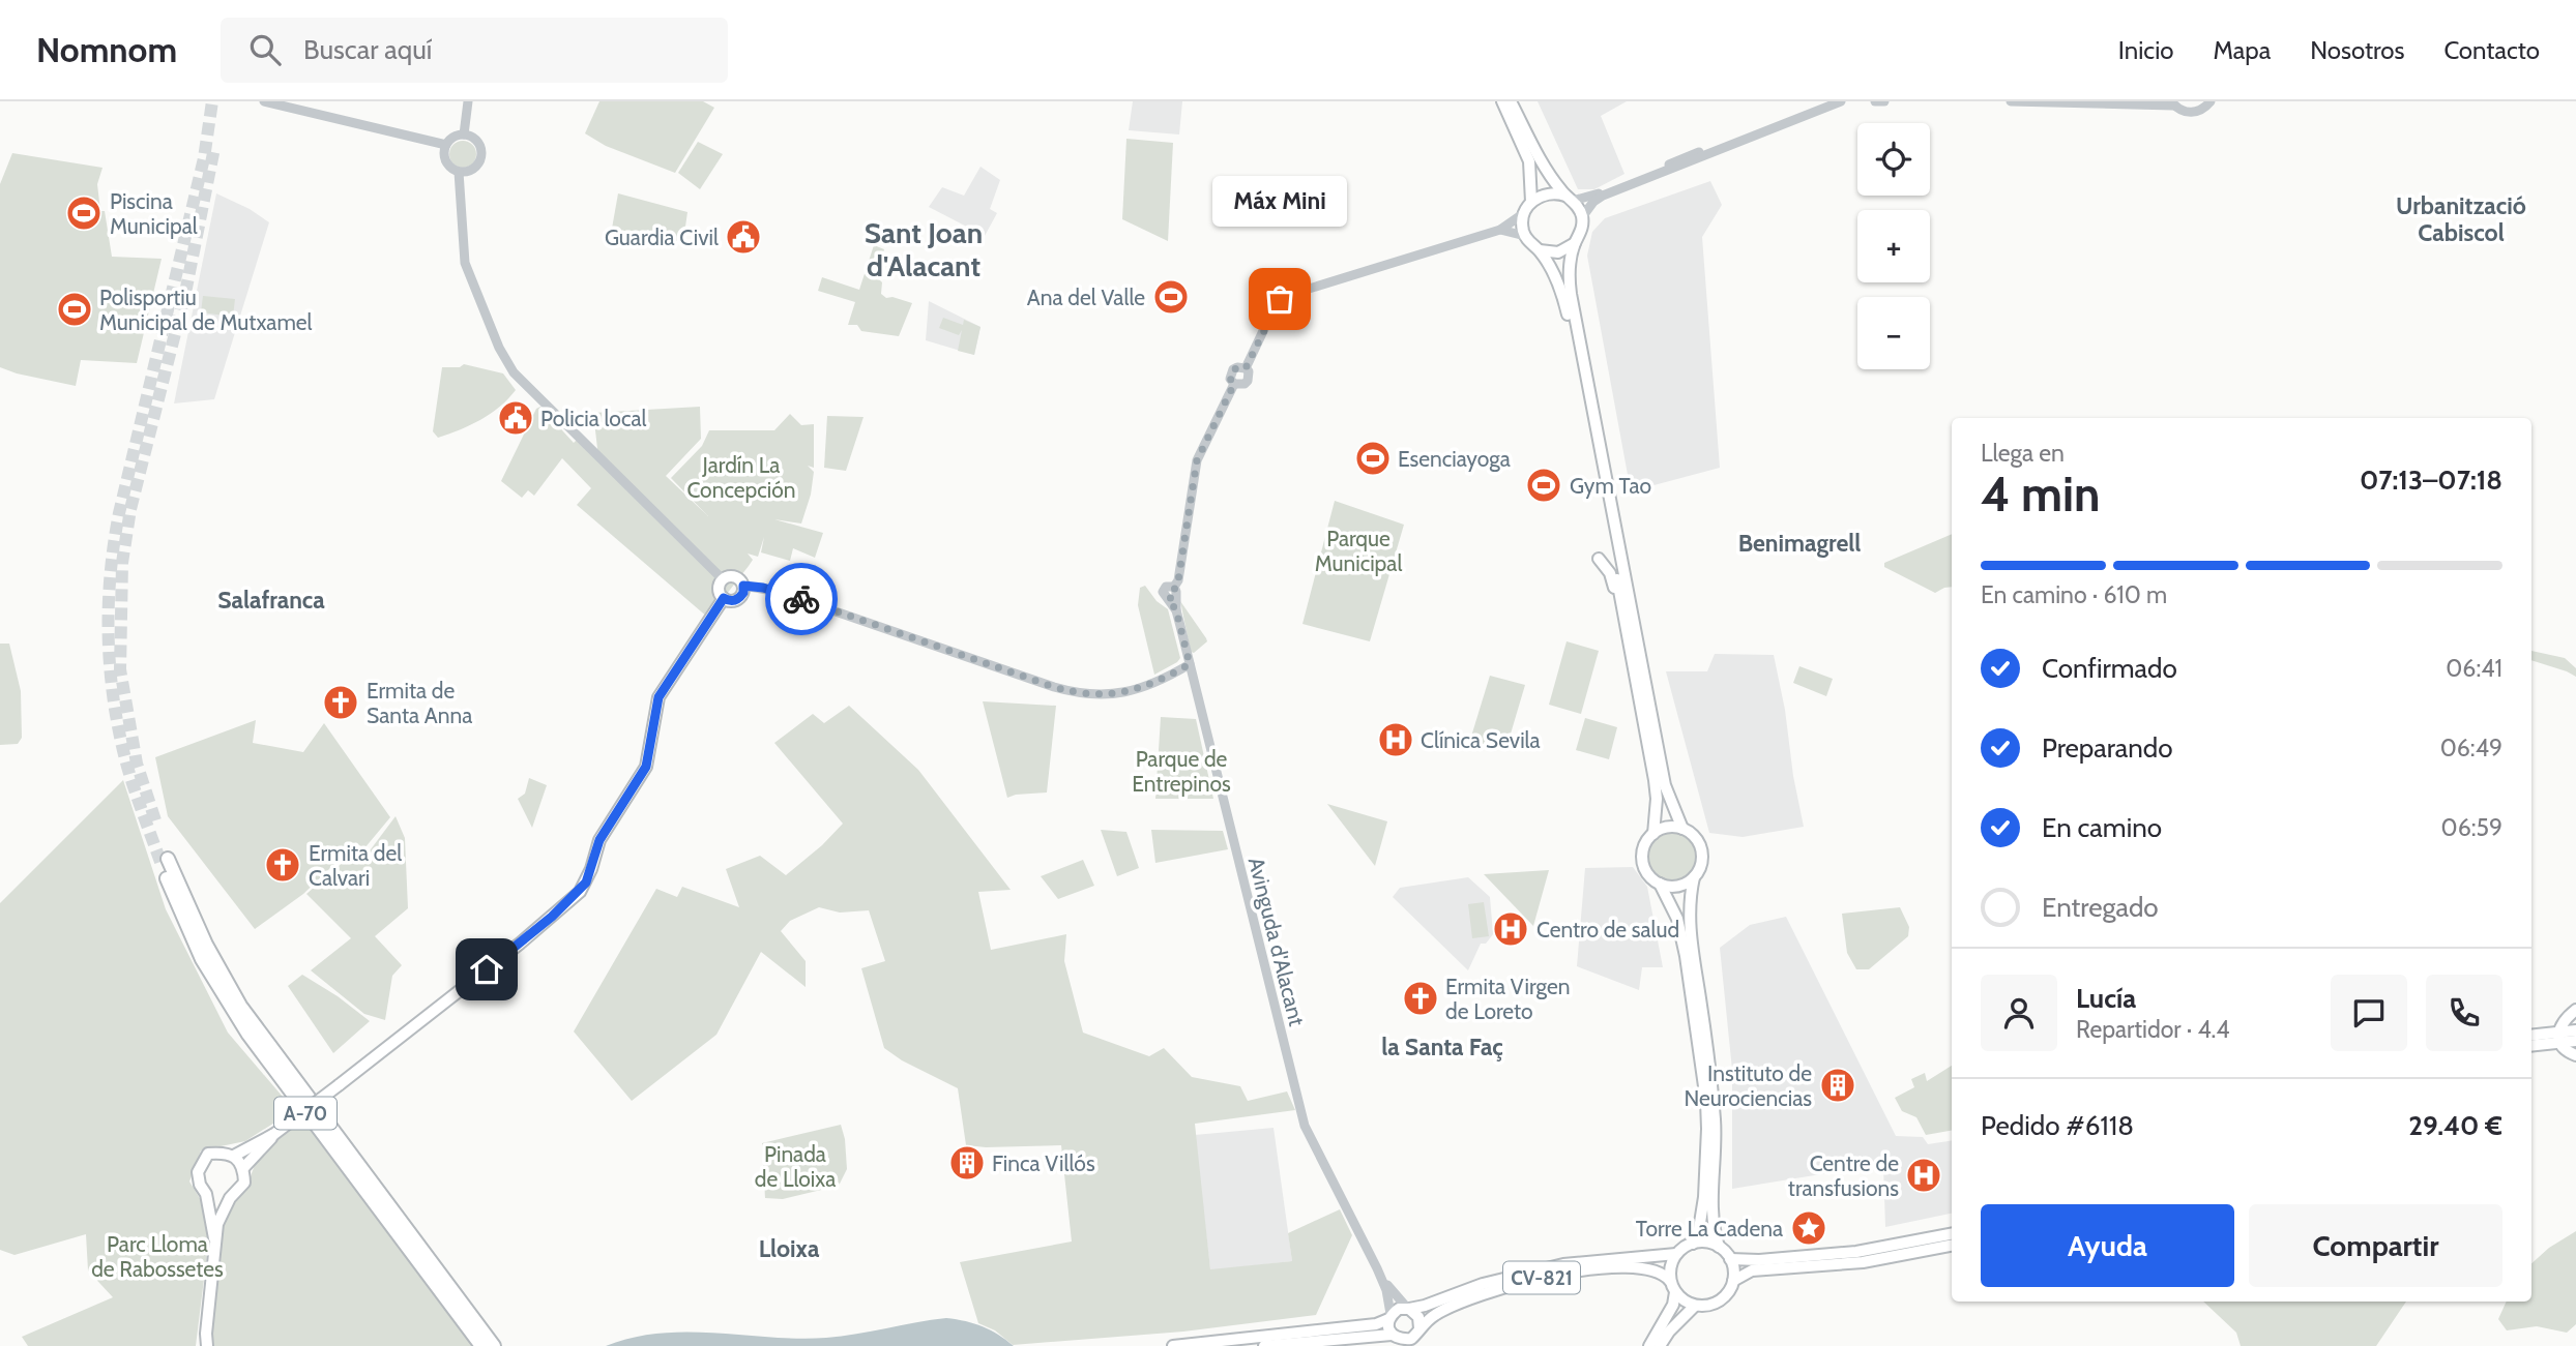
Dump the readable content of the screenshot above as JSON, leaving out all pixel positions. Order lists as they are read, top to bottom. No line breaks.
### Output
{"streets":{"highway":["A-70"],"main road":["CV-821"],"street":["Avinguda d'Alacant"]},"crossings":[["Avinguda d'Alacant","CV-821"]],"districts":["Urbanització Cabiscol","Sant Joan d'Alacant","Benimagrell","Salafranca","la Santa Faç","Lloixa"],"parks":["Jardín La Concepción","Parque Municipal","Parque de Entrepinos","Pinada de Lloixa","Parc Lloma de Rabossetes"],"places":{"sports":["Piscina Municipal","Ana del Valle","Polisportiu Municipal de Mutxamel","Esenciayoga","Gym Tao"],"public building":["Guardia Civil","Policia local"],"other":["Máx Mini"],"church":["Ermita de Santa Anna","Ermita del Calvari","Ermita Virgen de Loreto"],"hospital":["Clínica Sevila","Centro de salud","Centre de transfusions"],"building":["Instituto de Neurociencias","Finca Villós"],"place":["Torre La Cadena"]},"page":{"header":"Nomnom","search":"Buscar aquí","nav":["Inicio","Mapa","Nosotros","Contacto"],"map_buttons":["+","−"],"bubble":"Máx Mini","heading":["4 min","Llega en","07:13–07:18"],"panel":["Lucía","Repartidor · 4.4","Pedido #6118","29.40 €"],"bar":"En camino · 610 m","list":[["Confirmado","06:41"],["Preparando","06:49"],["En camino","06:59"],"Entregado"],"buttons":["Ayuda","Compartir"]}}
